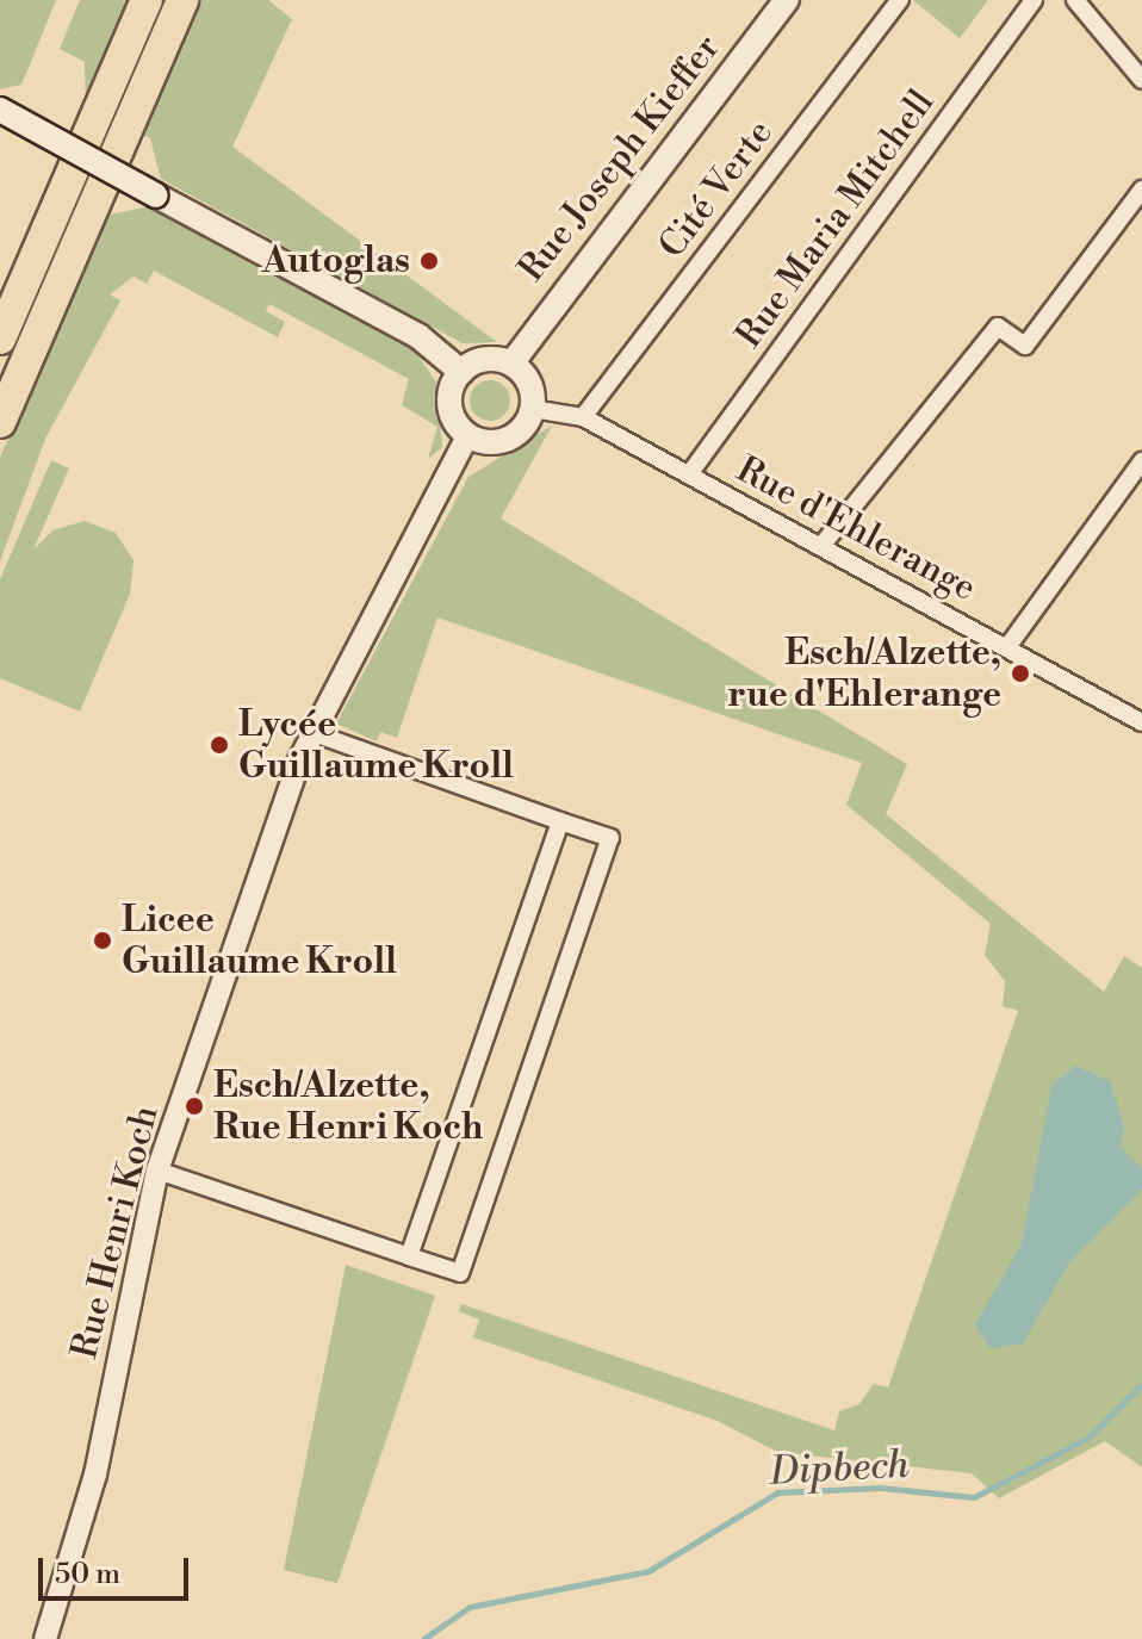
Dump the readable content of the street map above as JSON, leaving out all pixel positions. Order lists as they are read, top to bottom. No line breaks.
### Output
{"streets":{"main road":["Rue Joseph Kieffer"],"street":["Cité Verte","Rue Maria Mitchell","Rue d'Ehlerange","Rue Henri Koch"]},"crossings":[["Rue Joseph Kieffer","Rue d'Ehlerange"],["Rue Joseph Kieffer","Rue Henri Koch"],["Cité Verte","Rue d'Ehlerange"],["Rue Maria Mitchell","Rue d'Ehlerange"],["Rue d'Ehlerange","Rue Henri Koch"]],"water":["Dipbech"],"places":["Autoglas","Esch/Alzette, rue d'Ehlerange","Lycée Guillaume Kroll","Licee Guillaume Kroll","Esch/Alzette, Rue Henri Koch"],"scale_bar":"50 m"}
